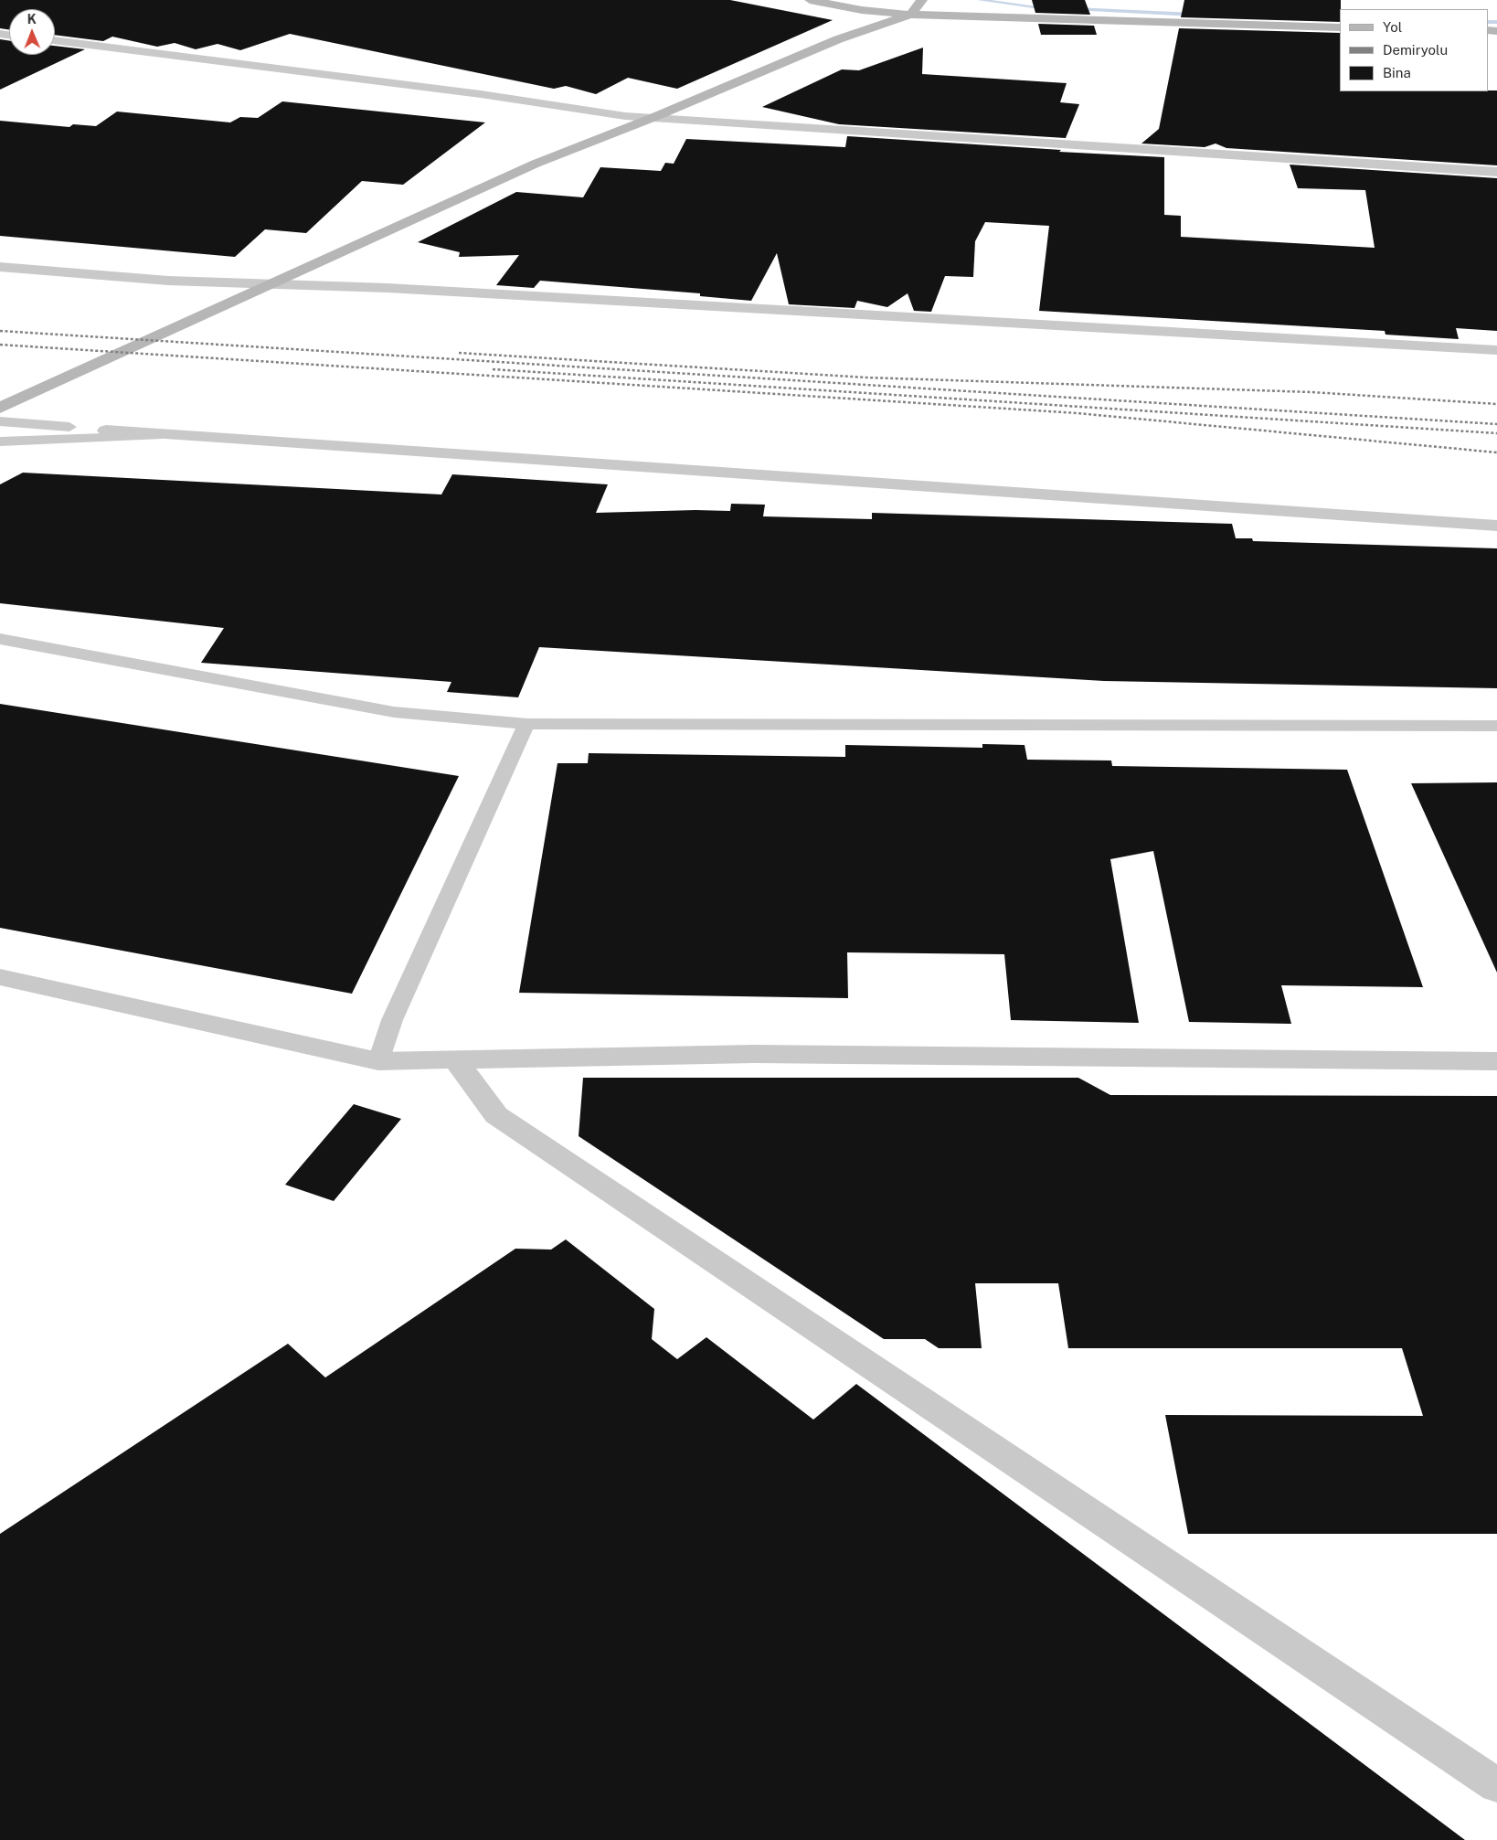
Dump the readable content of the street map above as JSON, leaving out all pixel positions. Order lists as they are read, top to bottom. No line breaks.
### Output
{"legend":["Yol","Demiryolu","Bina"],"north":"top"}
